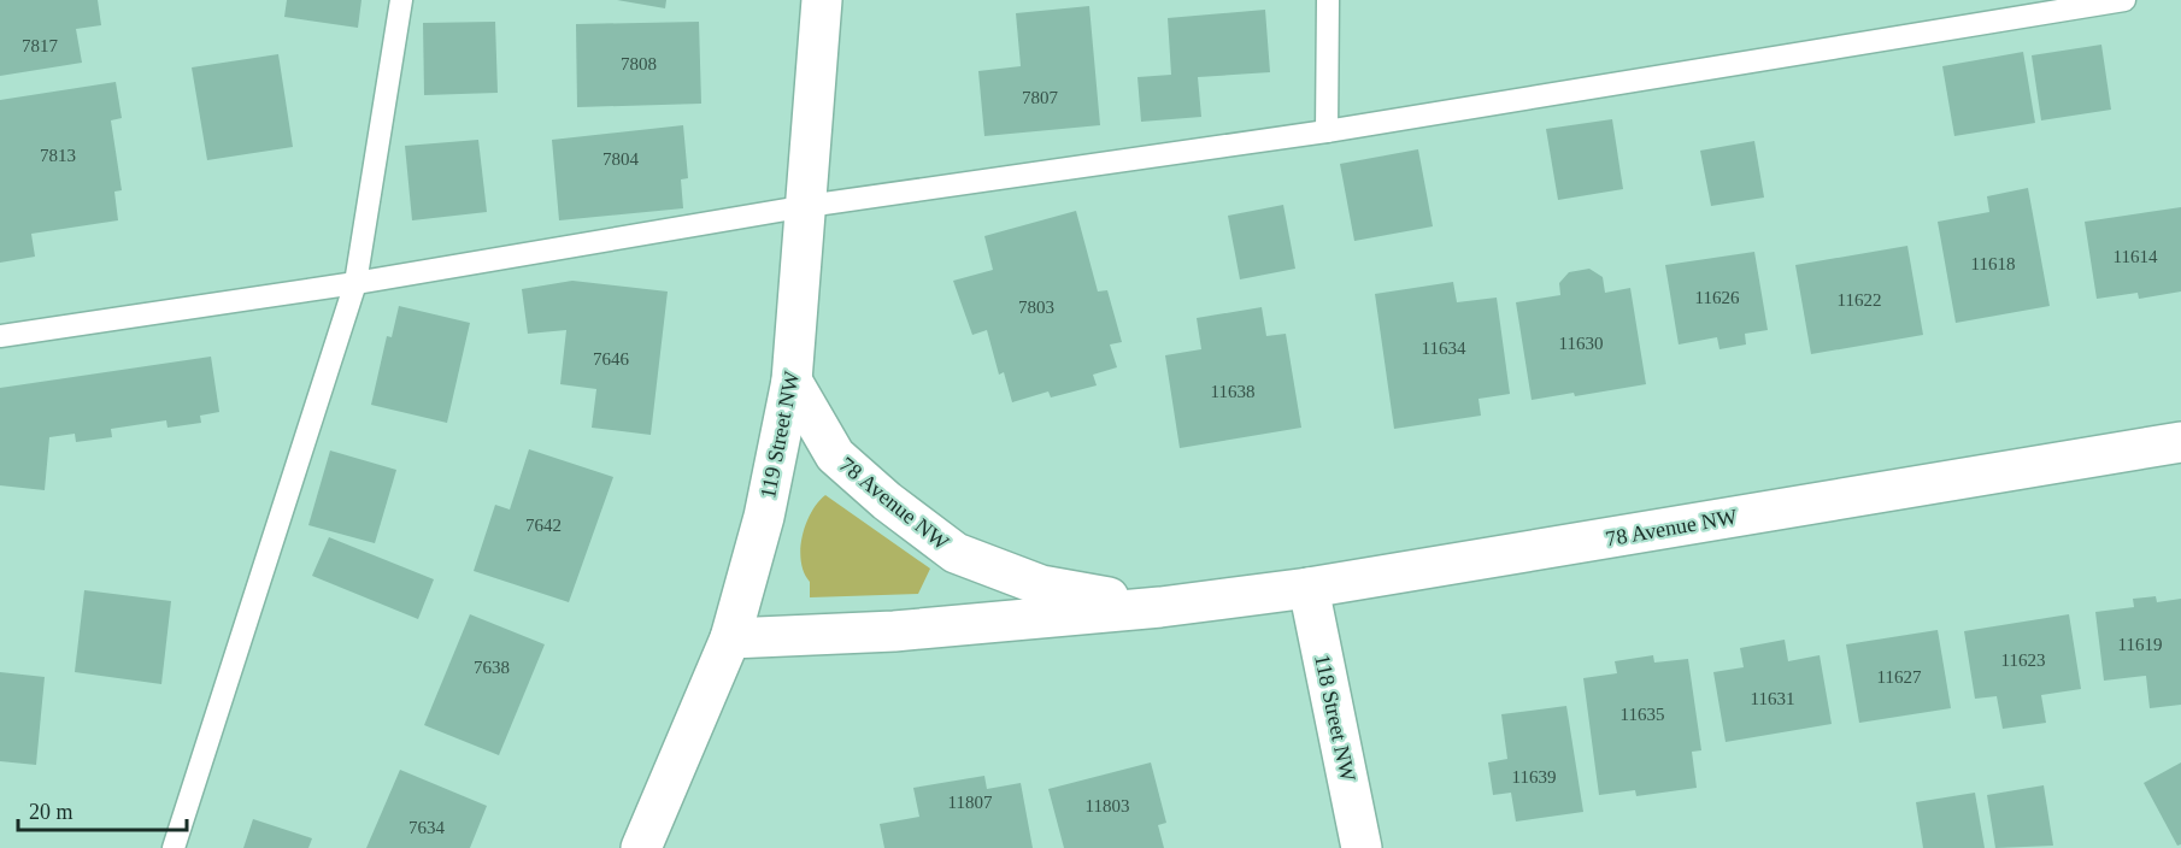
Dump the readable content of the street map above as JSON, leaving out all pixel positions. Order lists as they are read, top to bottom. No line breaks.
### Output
{"streets":{"street":["119 Street NW","78 Avenue NW","118 Street NW"]},"crossings":[["119 Street NW","78 Avenue NW"],["78 Avenue NW","118 Street NW"]],"house_numbers":["7817","7808","7807","7813","7804","11614","11618","11626","11622","7803","11630","11634","7646","11638","7642","11619","11623","7638","11627","11631","11635","11639","11807","11803","7634"],"scale_bar":"20 m"}
